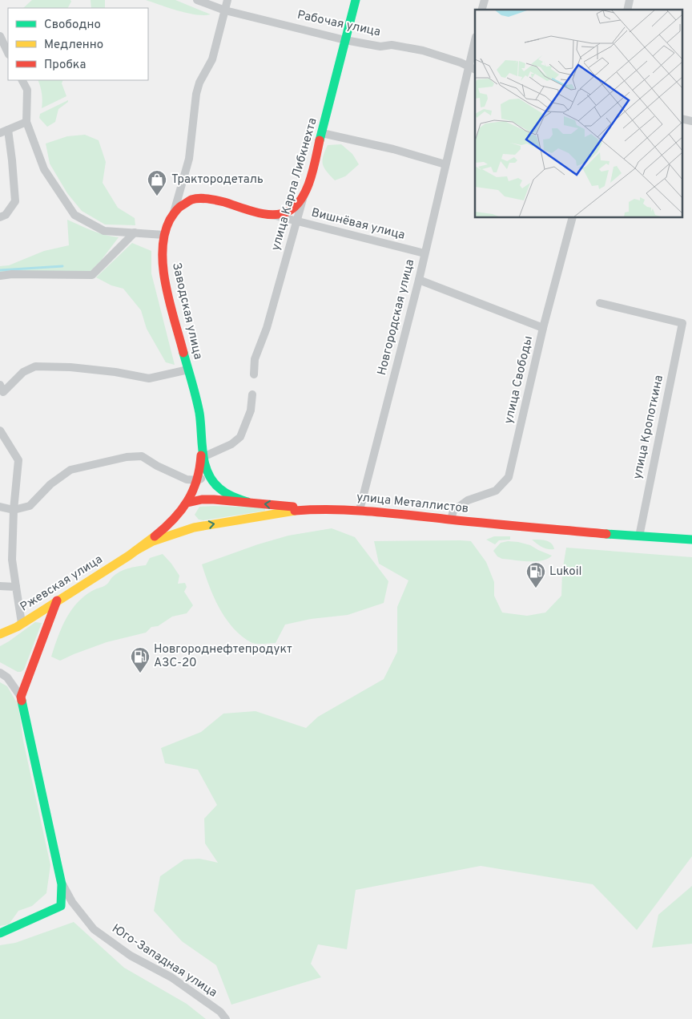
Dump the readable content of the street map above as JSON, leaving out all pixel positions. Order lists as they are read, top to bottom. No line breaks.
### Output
{"streets":{"main road":["улица Карла Либкнехта","Вишнёвая улица","Заводская улица","улица Металлистов","Ржевская улица"],"street":["Рабочая улица","Новгородская улица","улица Свободы","улица Кропоткина","Юго-Западная улица"]},"crossings":[["Рабочая улица","улица Карла Либкнехта"],["Рабочая улица","Заводская улица"],["Рабочая улица","Новгородская улица"],["улица Карла Либкнехта","Вишнёвая улица"],["Вишнёвая улица","Заводская улица"],["Вишнёвая улица","Новгородская улица"],["Новгородская улица","улица Металлистов"],["улица Свободы","улица Металлистов"],["улица Кропоткина","улица Металлистов"],["улица Металлистов","Ржевская улица"]],"places":{"shop":["Трактородеталь"],"fuel station":["Lukoil","Новгороднефтепродукт АЗС-20"]},"legend":["Свободно","Медленно","Пробка"]}
